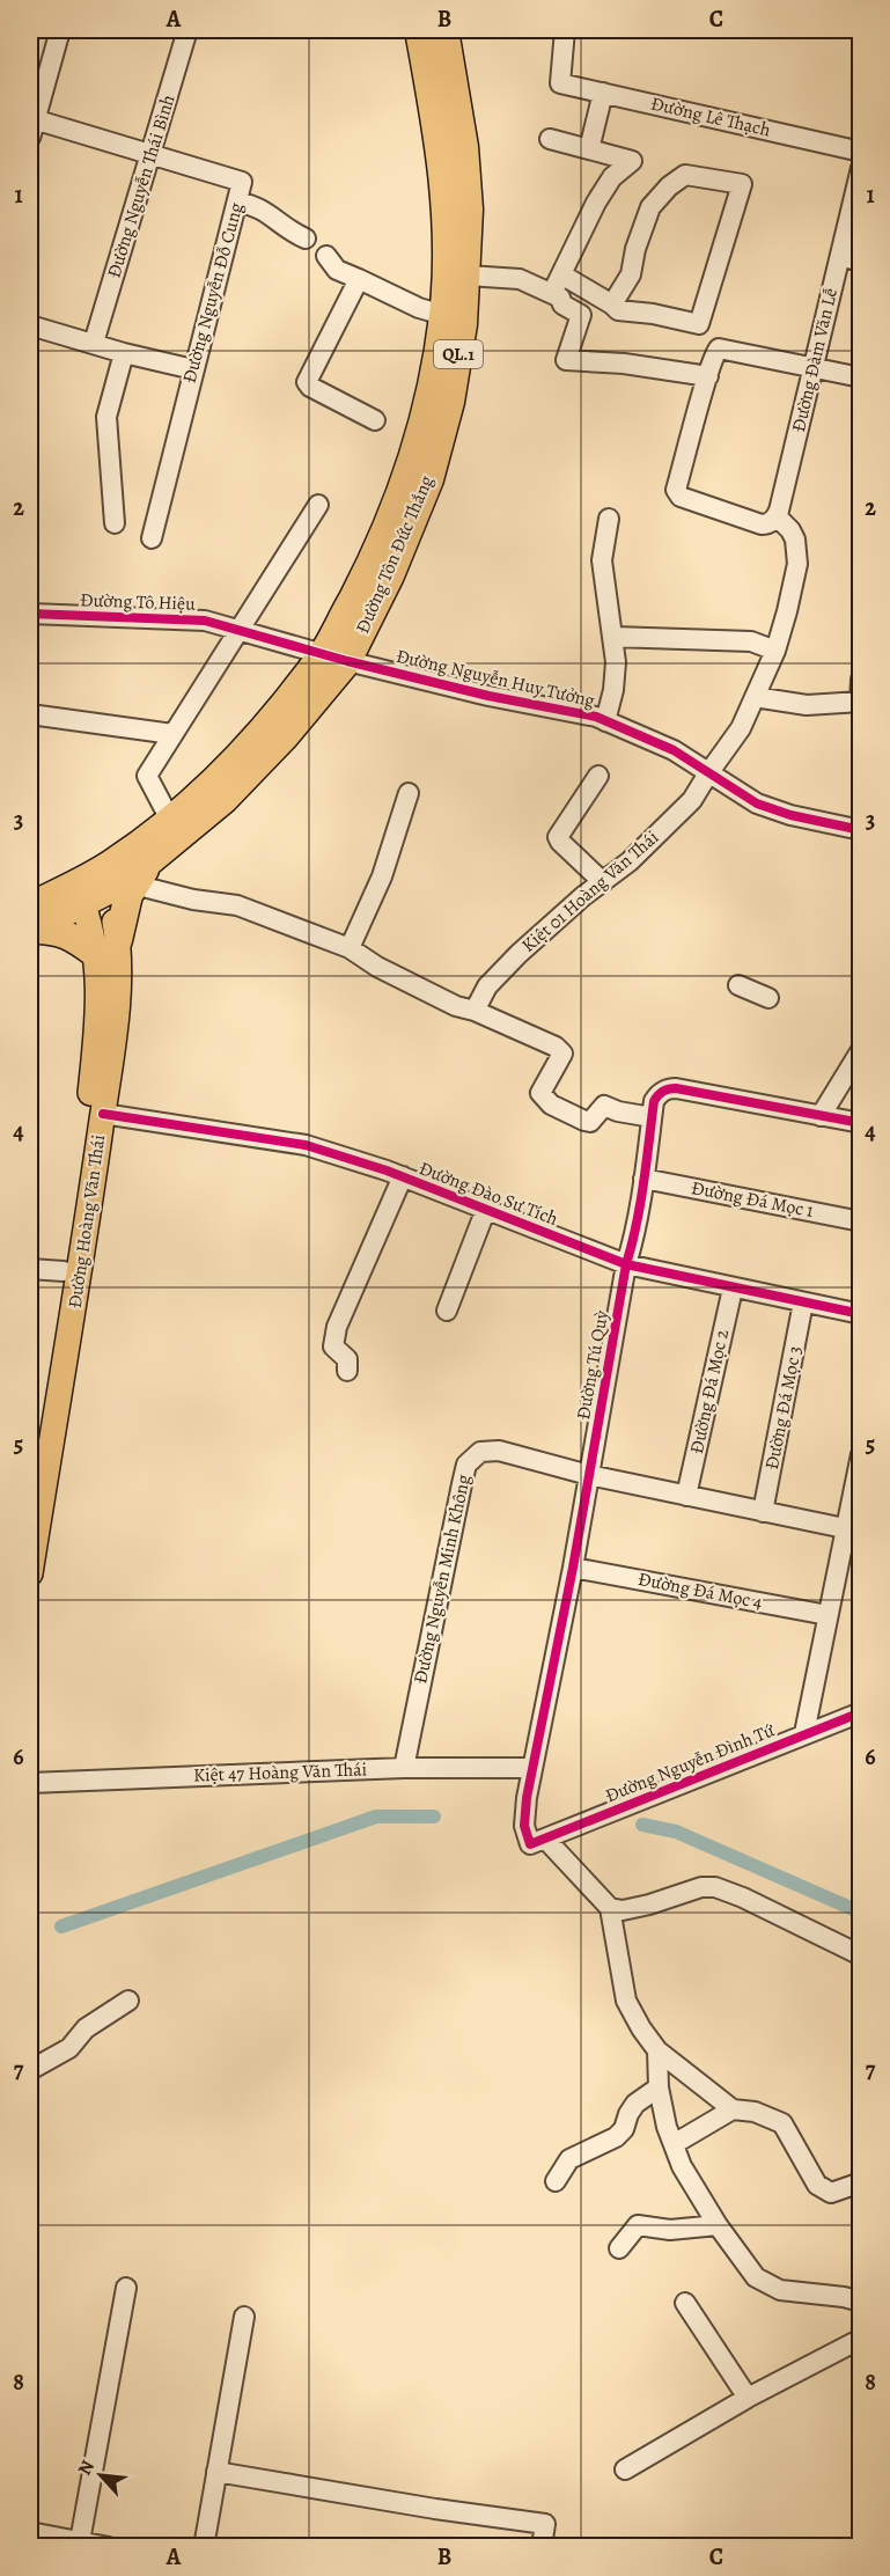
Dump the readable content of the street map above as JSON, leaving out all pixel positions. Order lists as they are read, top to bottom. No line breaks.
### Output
{"streets":{"highway":["QL.1","Đường Tôn Đức Thắng"],"main road":["Đường Hoàng Văn Thái"],"street":["Đường Lê Thạch","Đường Nguyễn Thái Bình","Đường Nguyễn Đỗ Cung","Đường Đàm Văn Lễ","Đường Tô Hiệu","Đường Nguyễn Huy Tưởng","Kiệt 01 Hoàng Văn Thái","Đường Đào Sư Tích","Đường Đá Mọc 1","Đường Tú Quỳ","Đường Đá Mọc 2","Đường Đá Mọc 3","Đường Nguyễn Minh Không","Đường Đá Mọc 4","Đường Nguyễn Đình Tứ","Kiệt 47 Hoàng Văn Thái"]},"crossings":[["Đường Nguyễn Thái Bình","Đường Nguyễn Đỗ Cung"],["Đường Tôn Đức Thắng","Đường Tô Hiệu"],["Đường Tôn Đức Thắng","Đường Nguyễn Huy Tưởng"],["Đường Tôn Đức Thắng","Đường Hoàng Văn Thái"],["Đường Tô Hiệu","Đường Nguyễn Huy Tưởng"],["Đường Nguyễn Huy Tưởng","Kiệt 01 Hoàng Văn Thái"],["Đường Đào Sư Tích","Đường Hoàng Văn Thái"],["Đường Đào Sư Tích","Đường Tú Quỳ"],["Đường Đào Sư Tích","Đường Đá Mọc 2"],["Đường Đào Sư Tích","Đường Đá Mọc 3"],["Đường Đá Mọc 1","Đường Tú Quỳ"],["Đường Tú Quỳ","Đường Nguyễn Minh Không"],["Đường Tú Quỳ","Đường Đá Mọc 4"],["Đường Tú Quỳ","Đường Nguyễn Đình Tứ"],["Đường Tú Quỳ","Kiệt 47 Hoàng Văn Thái"],["Đường Đá Mọc 2","Đường Nguyễn Minh Không"],["Đường Đá Mọc 3","Đường Nguyễn Minh Không"],["Đường Nguyễn Minh Không","Kiệt 47 Hoàng Văn Thái"]],"north":"top left","grid":{"columns":["A","B","C"],"rows":["1","2","3","4","5","6","7","8"]}}
